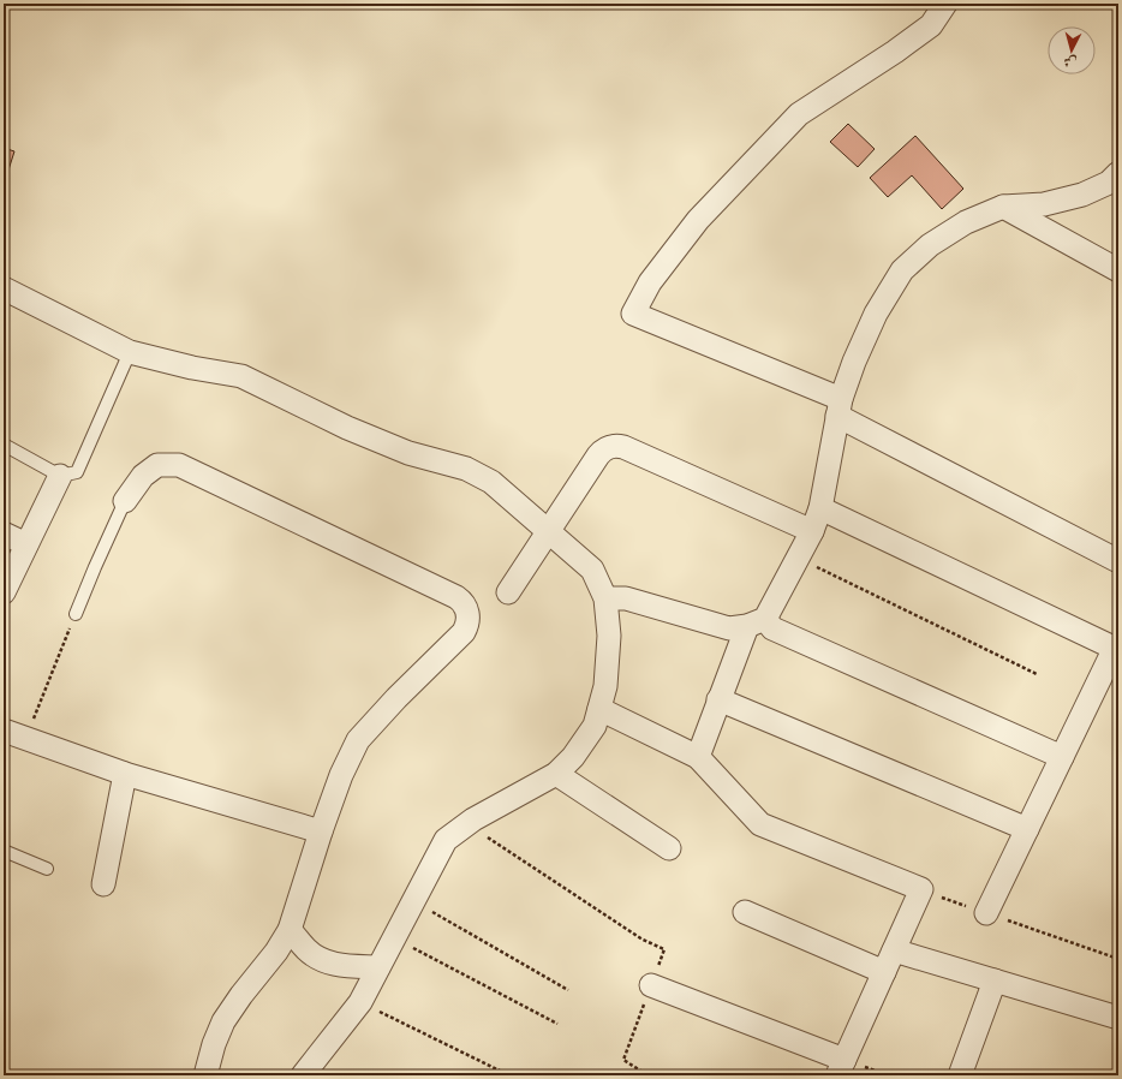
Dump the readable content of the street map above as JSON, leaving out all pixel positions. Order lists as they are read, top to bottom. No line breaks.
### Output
{"north":"bottom"}
